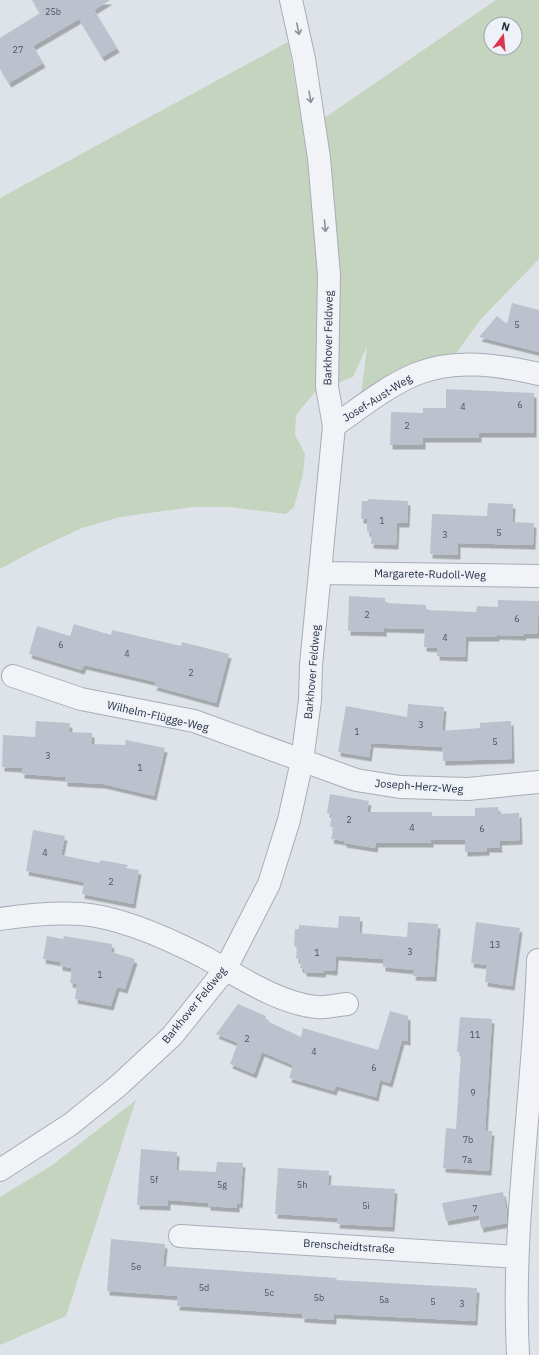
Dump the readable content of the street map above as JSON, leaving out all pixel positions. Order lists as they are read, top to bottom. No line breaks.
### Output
{"streets":{"street":["Barkhover Feldweg","Josef-Aust-Weg","Margarete-Rudoll-Weg","Wilhelm-Flügge-Weg","Joseph-Herz-Weg","Brenscheidtstraße"]},"crossings":[["Barkhover Feldweg","Josef-Aust-Weg"],["Barkhover Feldweg","Margarete-Rudoll-Weg"],["Barkhover Feldweg","Wilhelm-Flügge-Weg"],["Barkhover Feldweg","Joseph-Herz-Weg"],["Wilhelm-Flügge-Weg","Joseph-Herz-Weg"]],"house_numbers":["25b","27","5","6","4","2","1","5","3","2","6","4","6","4","2","3","1","5","3","1","2","4","6","4","2","13","3","1","1","11","2","4","6","9","7b","7a","5f","5g","5h","5i","7","5e","5d","5c","5b","5a","5","3"],"north":"top"}
